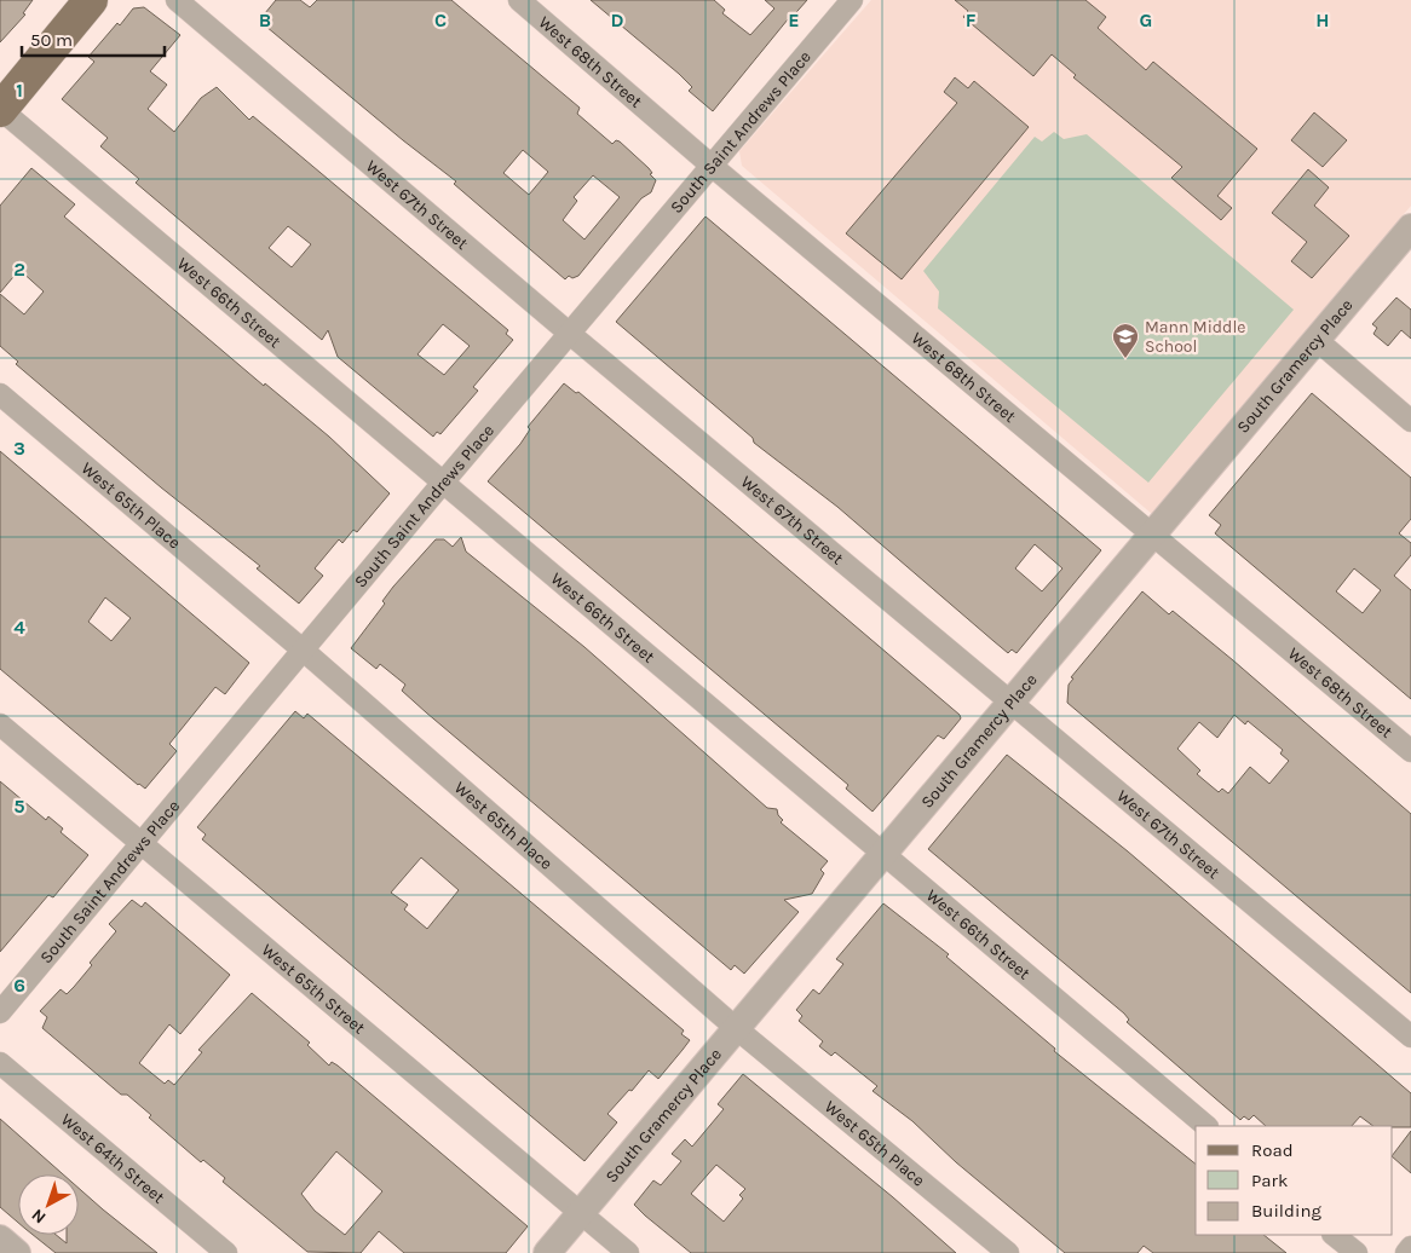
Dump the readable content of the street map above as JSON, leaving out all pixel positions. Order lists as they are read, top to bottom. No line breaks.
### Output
{"streets":{"street":["West 68th Street","South Saint Andrews Place","West 67th Street","West 66th Street","South Gramercy Place","West 65th Place","West 65th Street","West 64th Street"]},"crossings":[["West 68th Street","South Saint Andrews Place"],["West 68th Street","South Gramercy Place"],["South Saint Andrews Place","West 67th Street"],["South Saint Andrews Place","West 66th Street"],["South Saint Andrews Place","West 65th Place"],["South Saint Andrews Place","West 65th Street"],["West 67th Street","South Gramercy Place"],["West 66th Street","South Gramercy Place"],["South Gramercy Place","West 65th Place"],["South Gramercy Place","West 65th Street"]],"places":{"school or university":["Mann Middle School"]},"legend":["Road","Park","Building"],"scale_bar":"50 m","north":"bottom left","grid":{"columns":["B","C","D","E","F","G","H"],"rows":["1","2","3","4","5","6"]}}
